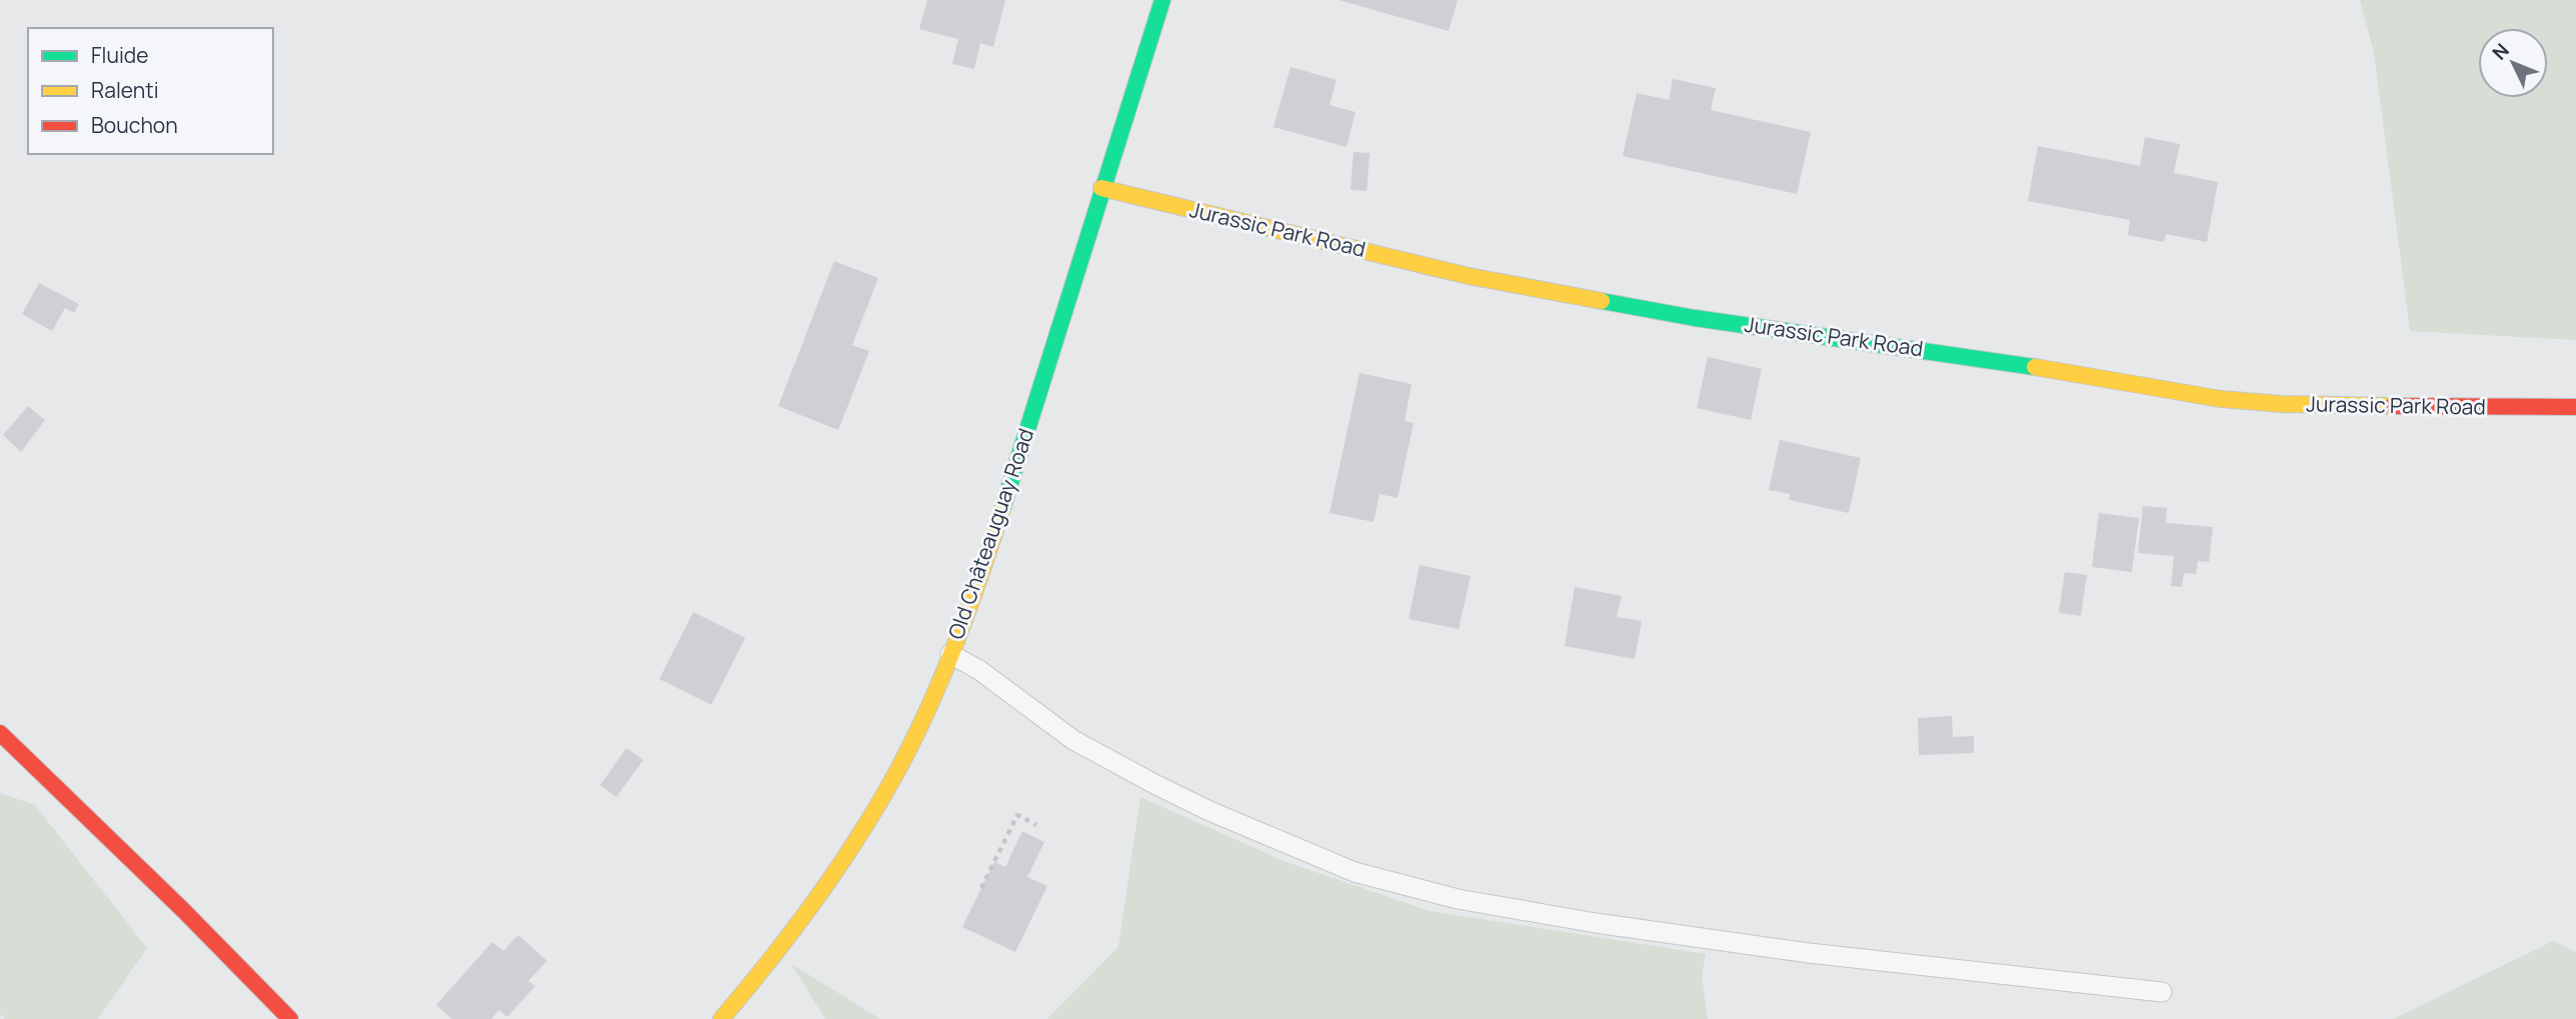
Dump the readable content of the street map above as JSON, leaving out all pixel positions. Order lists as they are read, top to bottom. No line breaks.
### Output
{"streets":{"street":["Jurassic Park Road","Old Châteauguay Road"]},"crossings":[["Jurassic Park Road","Old Châteauguay Road"]],"legend":["Fluide","Ralenti","Bouchon"],"north":"top left"}
